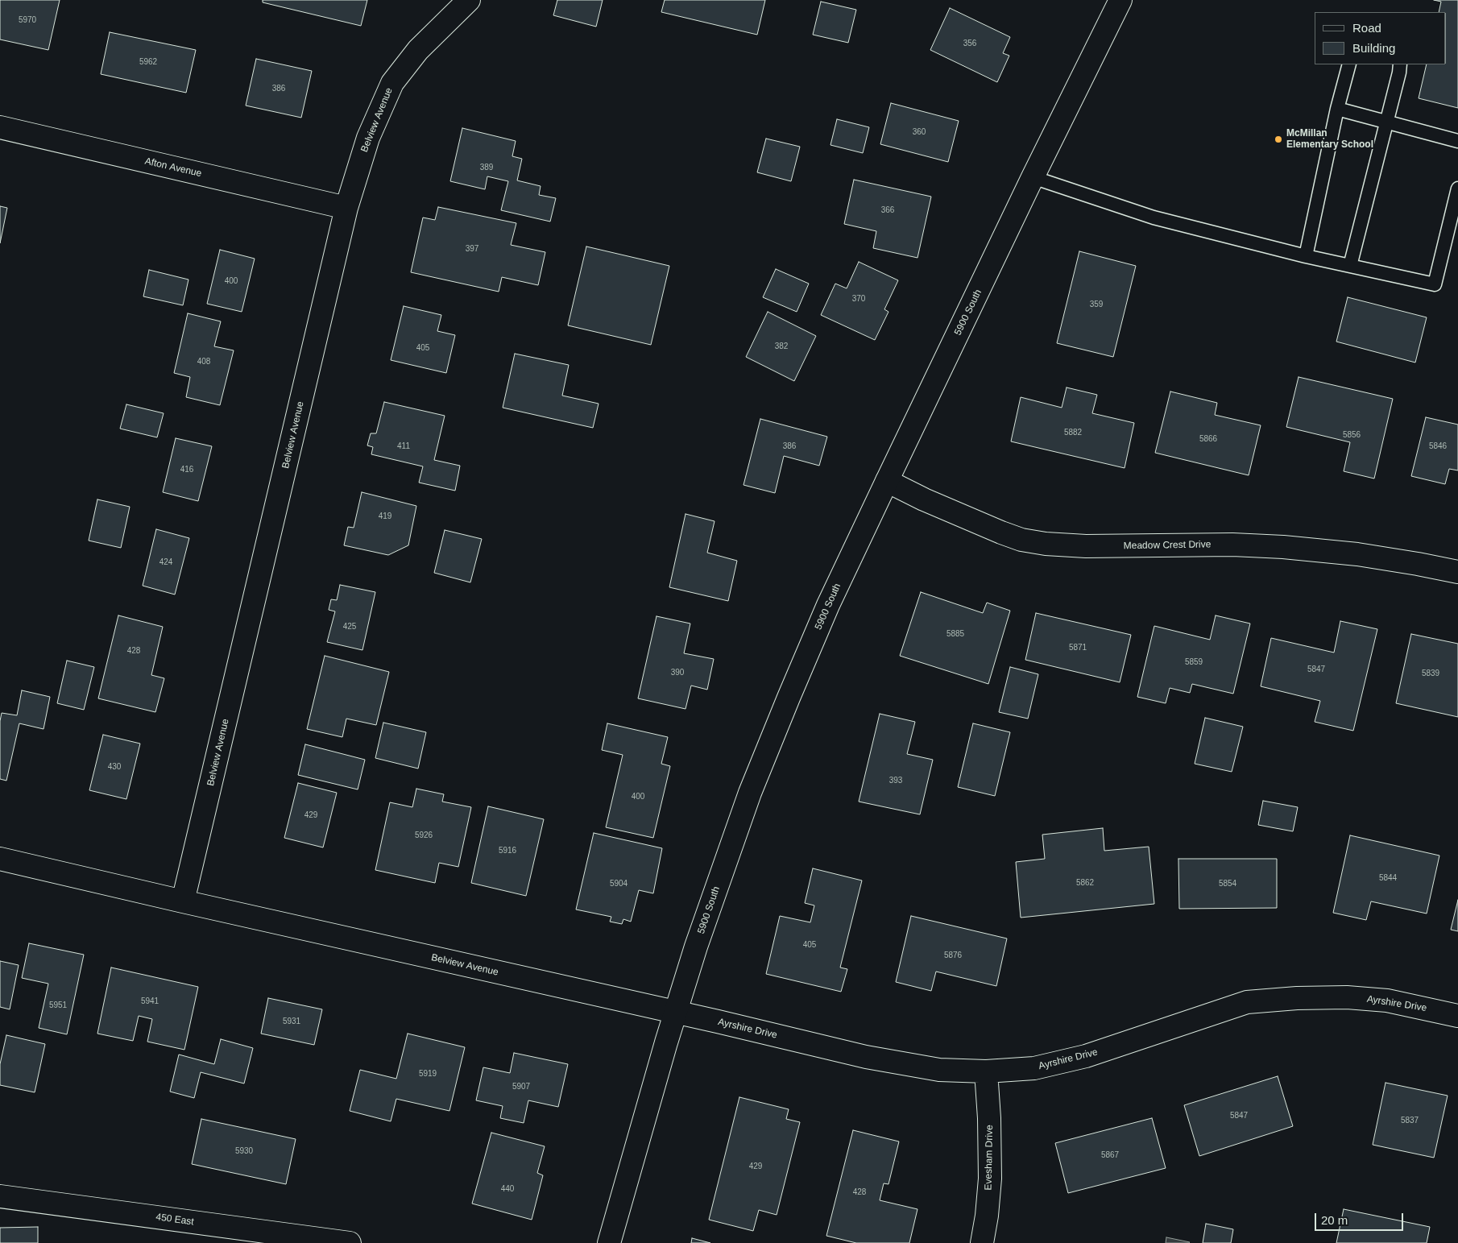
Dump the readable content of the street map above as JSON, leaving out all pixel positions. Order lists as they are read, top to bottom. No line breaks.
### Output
{"streets":{"street":["Belview Avenue","Afton Avenue","5900 South","Meadow Crest Drive","Ayrshire Drive","Evesham Drive","450 East"]},"crossings":[["Belview Avenue","Afton Avenue"],["Belview Avenue","5900 South"],["Belview Avenue","Ayrshire Drive"],["5900 South","Meadow Crest Drive"],["5900 South","Ayrshire Drive"],["Ayrshire Drive","Evesham Drive"]],"places":["McMillan Elementary School"],"house_numbers":["5970","356","5962","386","360","389","366","397","400","370","359","382","405","408","5882","5856","5866","411","386","5846","416","419","424","425","5885","5871","428","5859","5847","390","5839","430","393","400","429","5926","5916","5844","5862","5904","5854","405","5876","5941","5951","5931","5919","5907","5847","5837","5930","5867","429","440","428"],"legend":["Road","Building"],"scale_bar":"20 m"}
